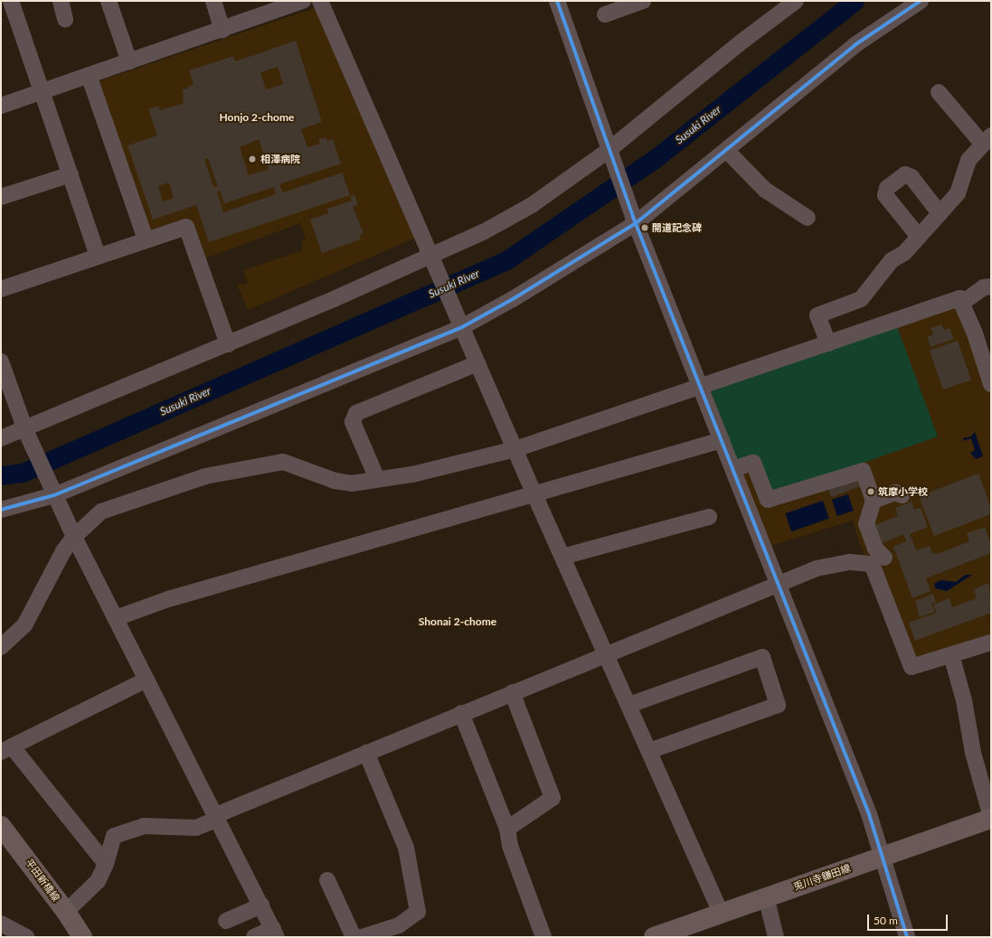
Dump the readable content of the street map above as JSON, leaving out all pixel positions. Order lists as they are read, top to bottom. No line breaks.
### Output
{"streets":{"main road":["兎川寺鎌田線","平田新橋線"]},"districts":["Honjo 2-chome","Shonai 2-chome"],"water":["Susuki River"],"places":["相澤病院","開道記念碑","筑摩小学校"],"scale_bar":"50 m"}
